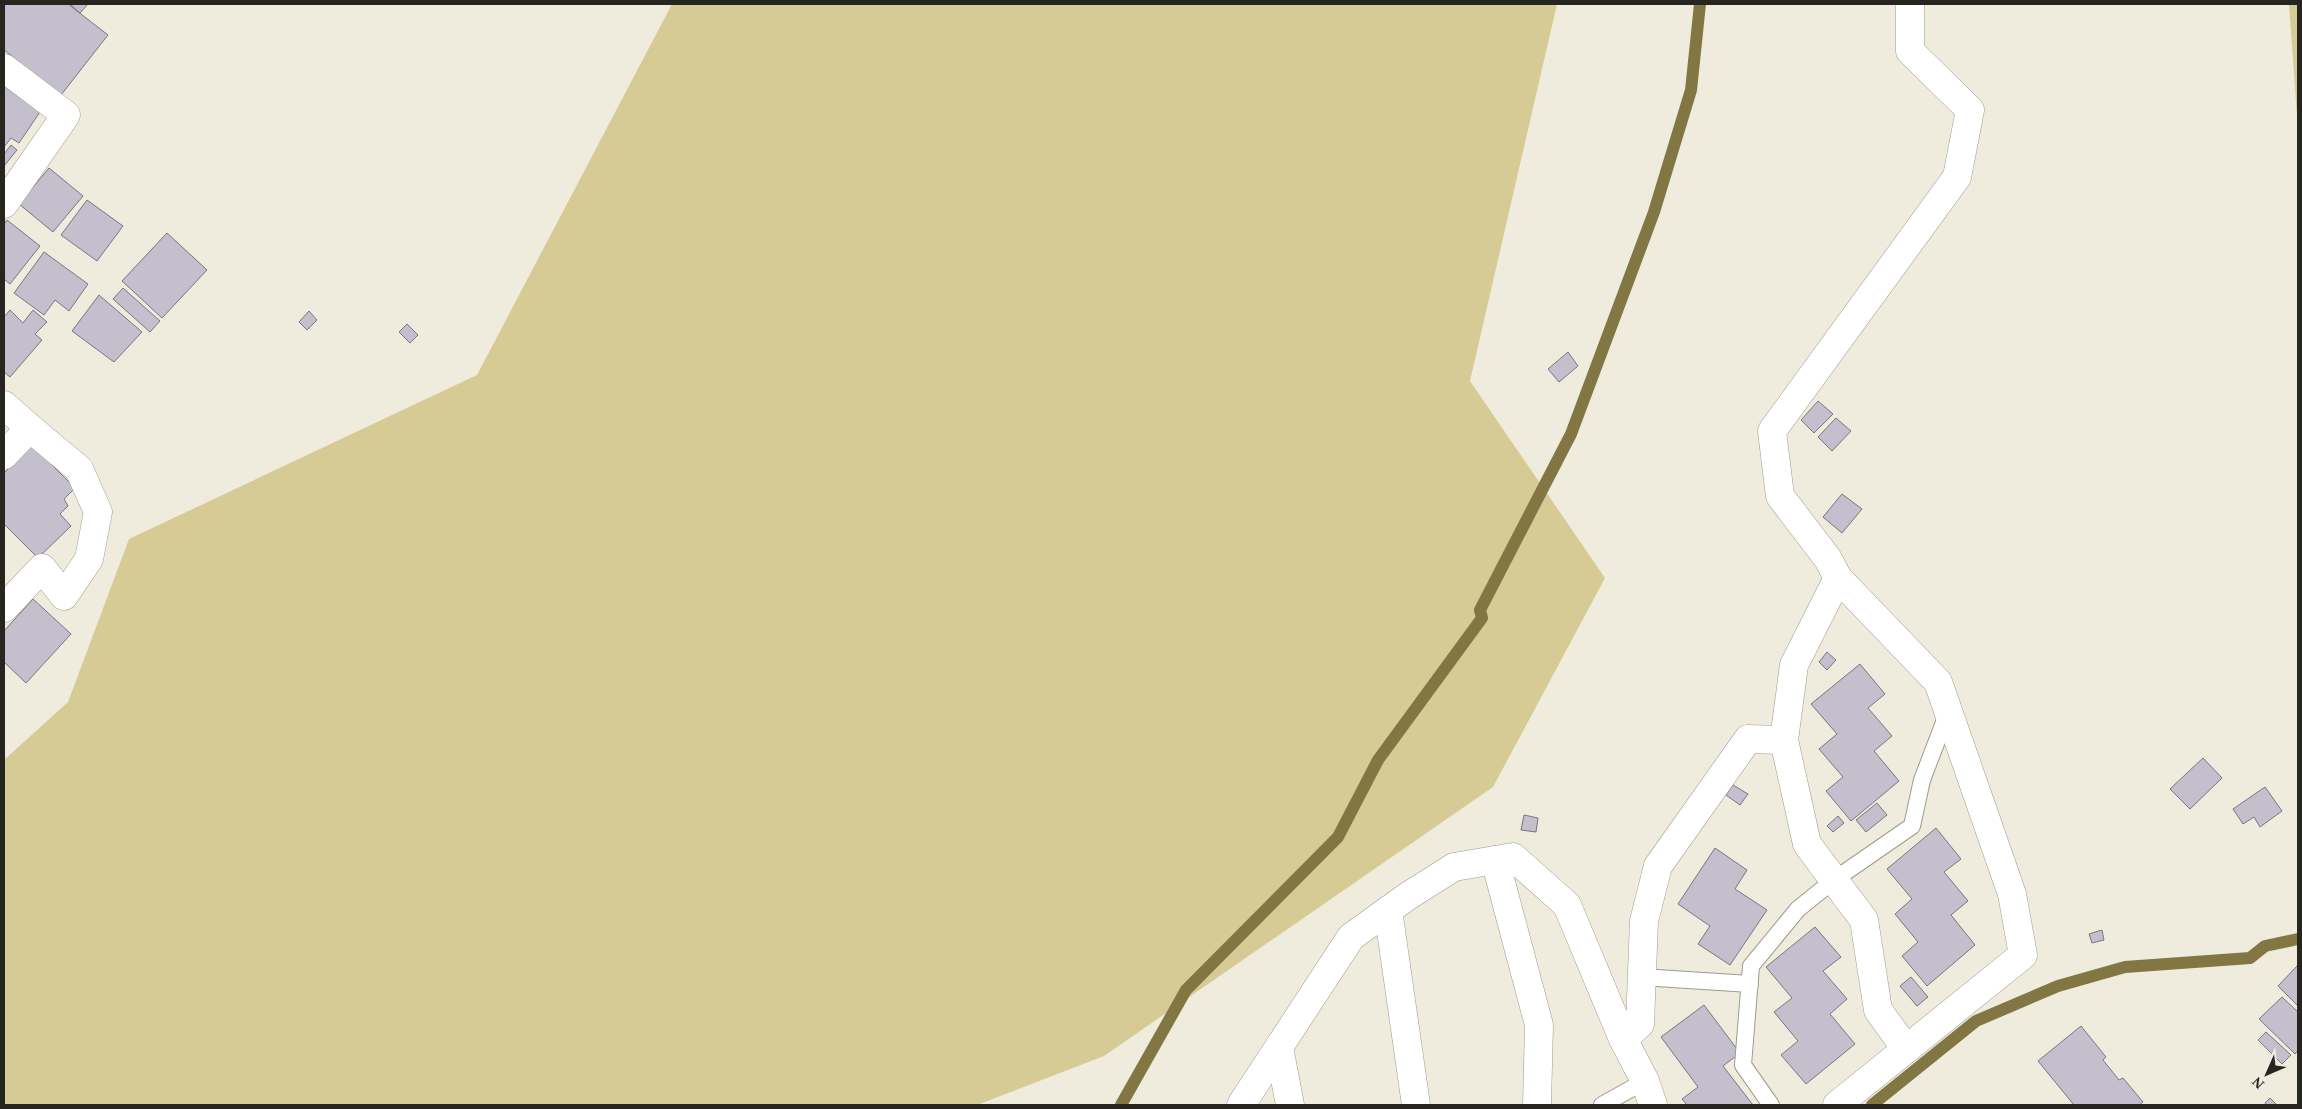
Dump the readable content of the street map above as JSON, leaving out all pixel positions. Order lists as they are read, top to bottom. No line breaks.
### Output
{"north":"bottom left"}
